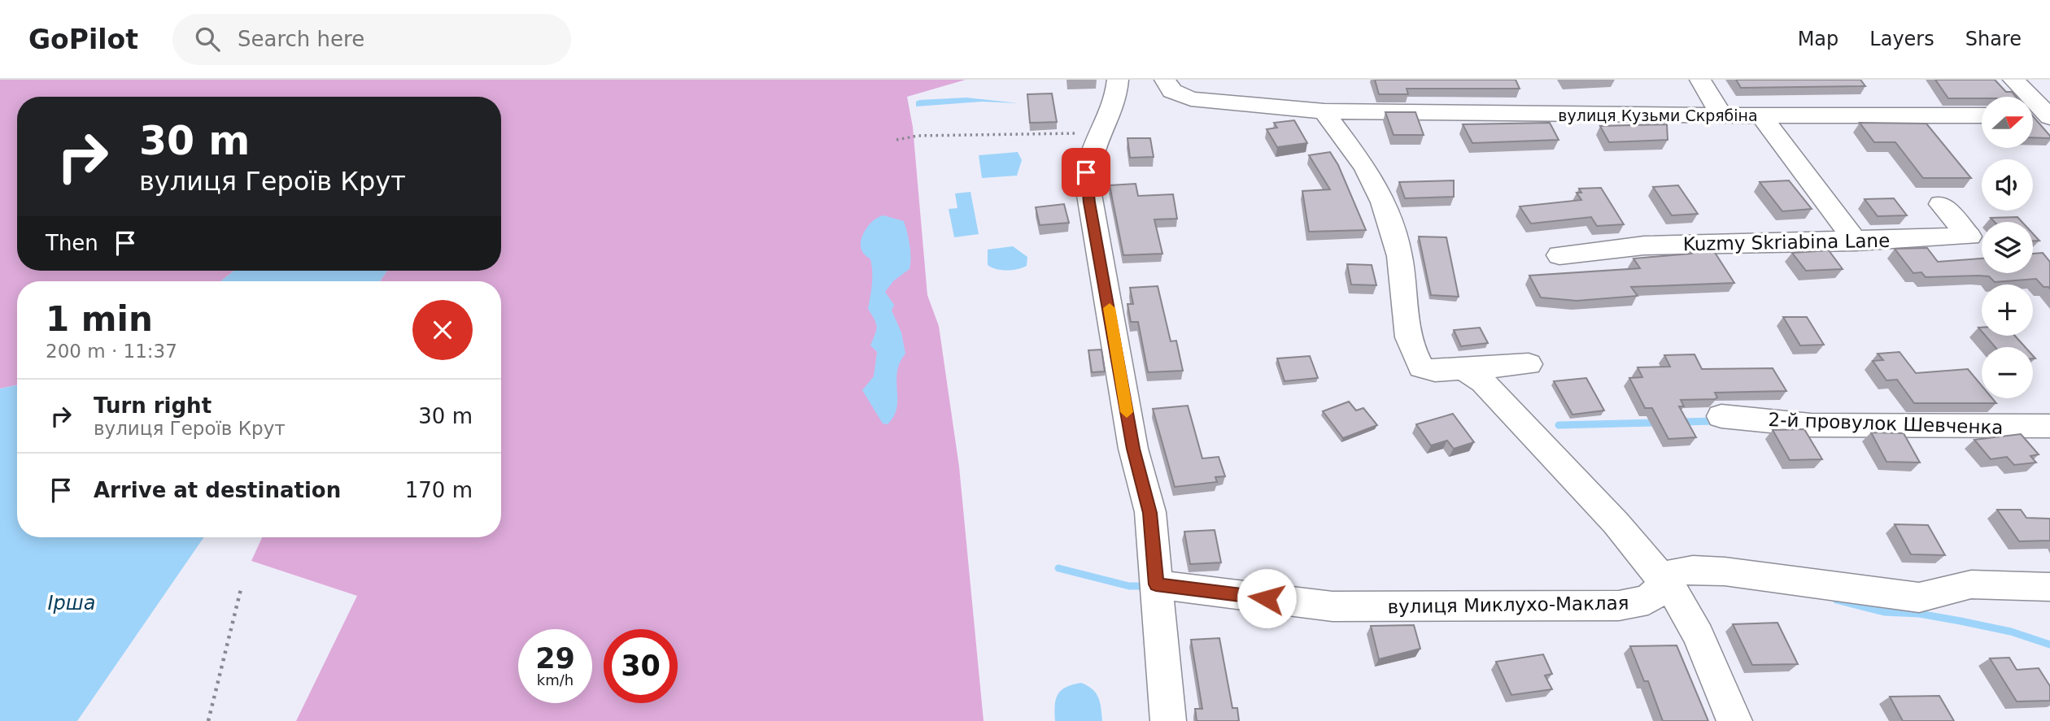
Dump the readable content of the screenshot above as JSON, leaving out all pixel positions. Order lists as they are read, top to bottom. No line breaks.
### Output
{"streets":{"street":["вулиця Кузьми Скрябіна","Kuzmy Skriabina Lane","2-й провулок Шевченка","вулиця Миклухо-Маклая"]},"water":["Ірша"],"north":"right","page":{"header":"GoPilot","search":"Search here","nav":["Map","Layers","Share"],"map_buttons":["+","−"],"turn":["30 m","вулиця Героїв Крут"],"then":"Then","heading":["1 min","200 m · 11:37"],"list":[{"name":"Turn right","note":"вулиця Героїв Крут","value":"30 m"},{"name":"Arrive at destination","value":"170 m"}],"speed":"29 km/h","limit":"30"}}
